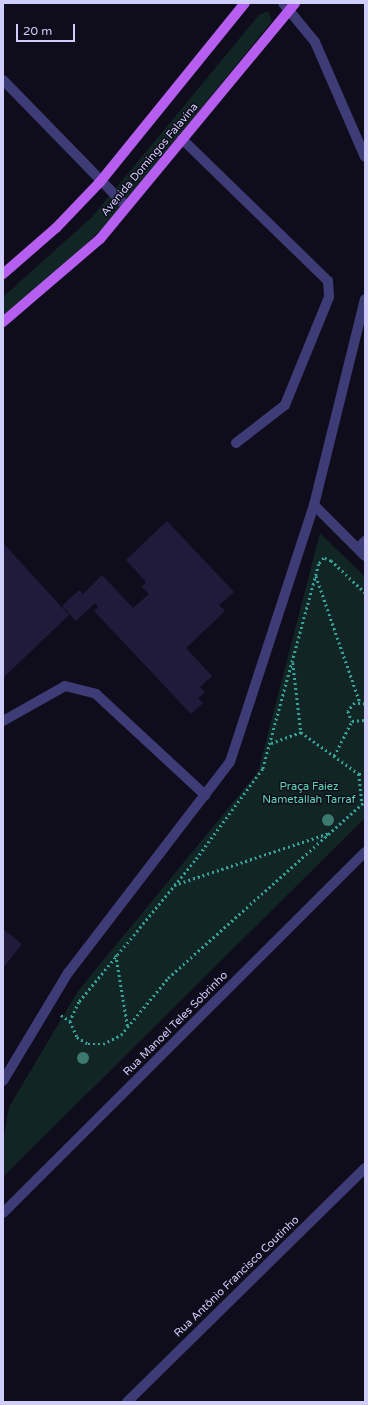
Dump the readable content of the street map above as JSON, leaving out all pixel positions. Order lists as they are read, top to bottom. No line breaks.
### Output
{"streets":{"main road":["Avenida Domingos Falavina"],"street":["Rua Manoel Teles Sobrinho","Rua Antônio Francisco Coutinho"]},"parks":["Praça Faiez Nametallah Tarraf"],"scale_bar":"20 m"}
